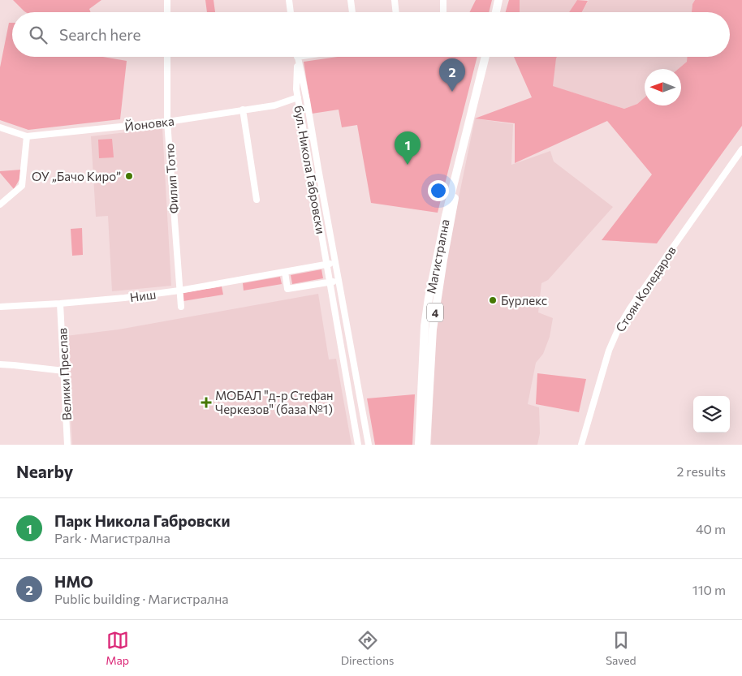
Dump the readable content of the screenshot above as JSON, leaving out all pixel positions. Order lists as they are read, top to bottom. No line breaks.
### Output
{"streets":{"main road":["Магистрална","4"],"street":["Йоновка","бул. Никола Габровски","Филип Тотю","Стоян Коледаров","Ниш","Велики Преслав"]},"crossings":[["Йоновка","бул. Никола Габровски"],["Йоновка","Филип Тотю"],["бул. Никола Габровски","Ниш"],["Филип Тотю","Ниш"],["Ниш","Велики Преслав"]],"places":{"other":["ОУ „Бачо Киро”","Бурлекс"],"health":["МОБАЛ \"д-р Стефан Черкезов\" (база №1)"]},"north":"left","page":{"search":"Search here","pins":["2","1"],"heading":["Nearby","2 results"],"list":[{"mark":"1","name":"Парк Никола Габровски","note":"Park · Магистрална","value":"40 m"},{"mark":"2","name":"HMO","note":"Public building · Магистрална","value":"110 m"}],"nav":["Map","Directions","Saved"]}}
